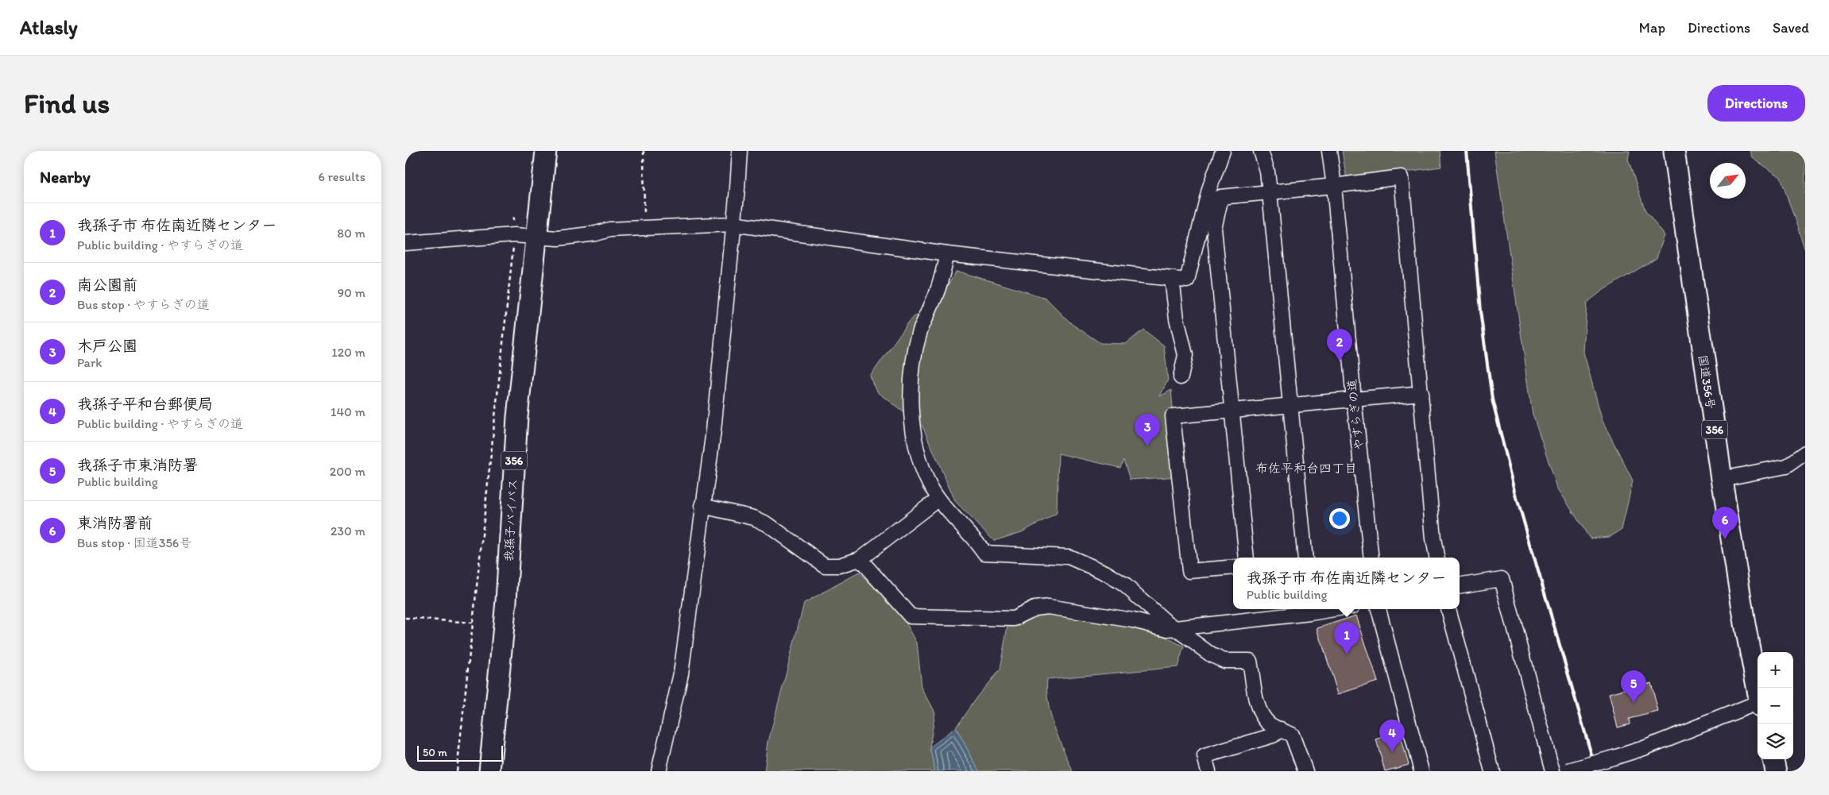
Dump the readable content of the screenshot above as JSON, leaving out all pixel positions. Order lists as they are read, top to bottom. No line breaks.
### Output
{"streets":{"highway":["国道356号","356","我孫子バイパス"],"street":["やすらぎの道"]},"districts":["布佐平和台四丁目"],"scale_bar":"50 m","north":"top right","page":{"header":"Atlasly","nav":["Map","Directions","Saved"],"buttons":"Directions","title":"Find us","heading":["Nearby","6 results"],"list":[{"mark":"1","name":"我孫子市 布佐南近隣センター","note":"Public building · やすらぎの道","value":"80 m"},{"mark":"2","name":"南公園前","note":"Bus stop · やすらぎの道","value":"90 m"},{"mark":"3","name":"木戸公園","note":"Park","value":"120 m"},{"mark":"4","name":"我孫子平和台郵便局","note":"Public building · やすらぎの道","value":"140 m"},{"mark":"5","name":"我孫子市東消防署","note":"Public building","value":"200 m"},{"mark":"6","name":"東消防署前","note":"Bus stop · 国道356号","value":"230 m"}],"pins":["2","3","6","1","5","4"],"popup":["我孫子市 布佐南近隣センター","Public building"],"map_buttons":["+","−"],"scale":"50 m"}}
